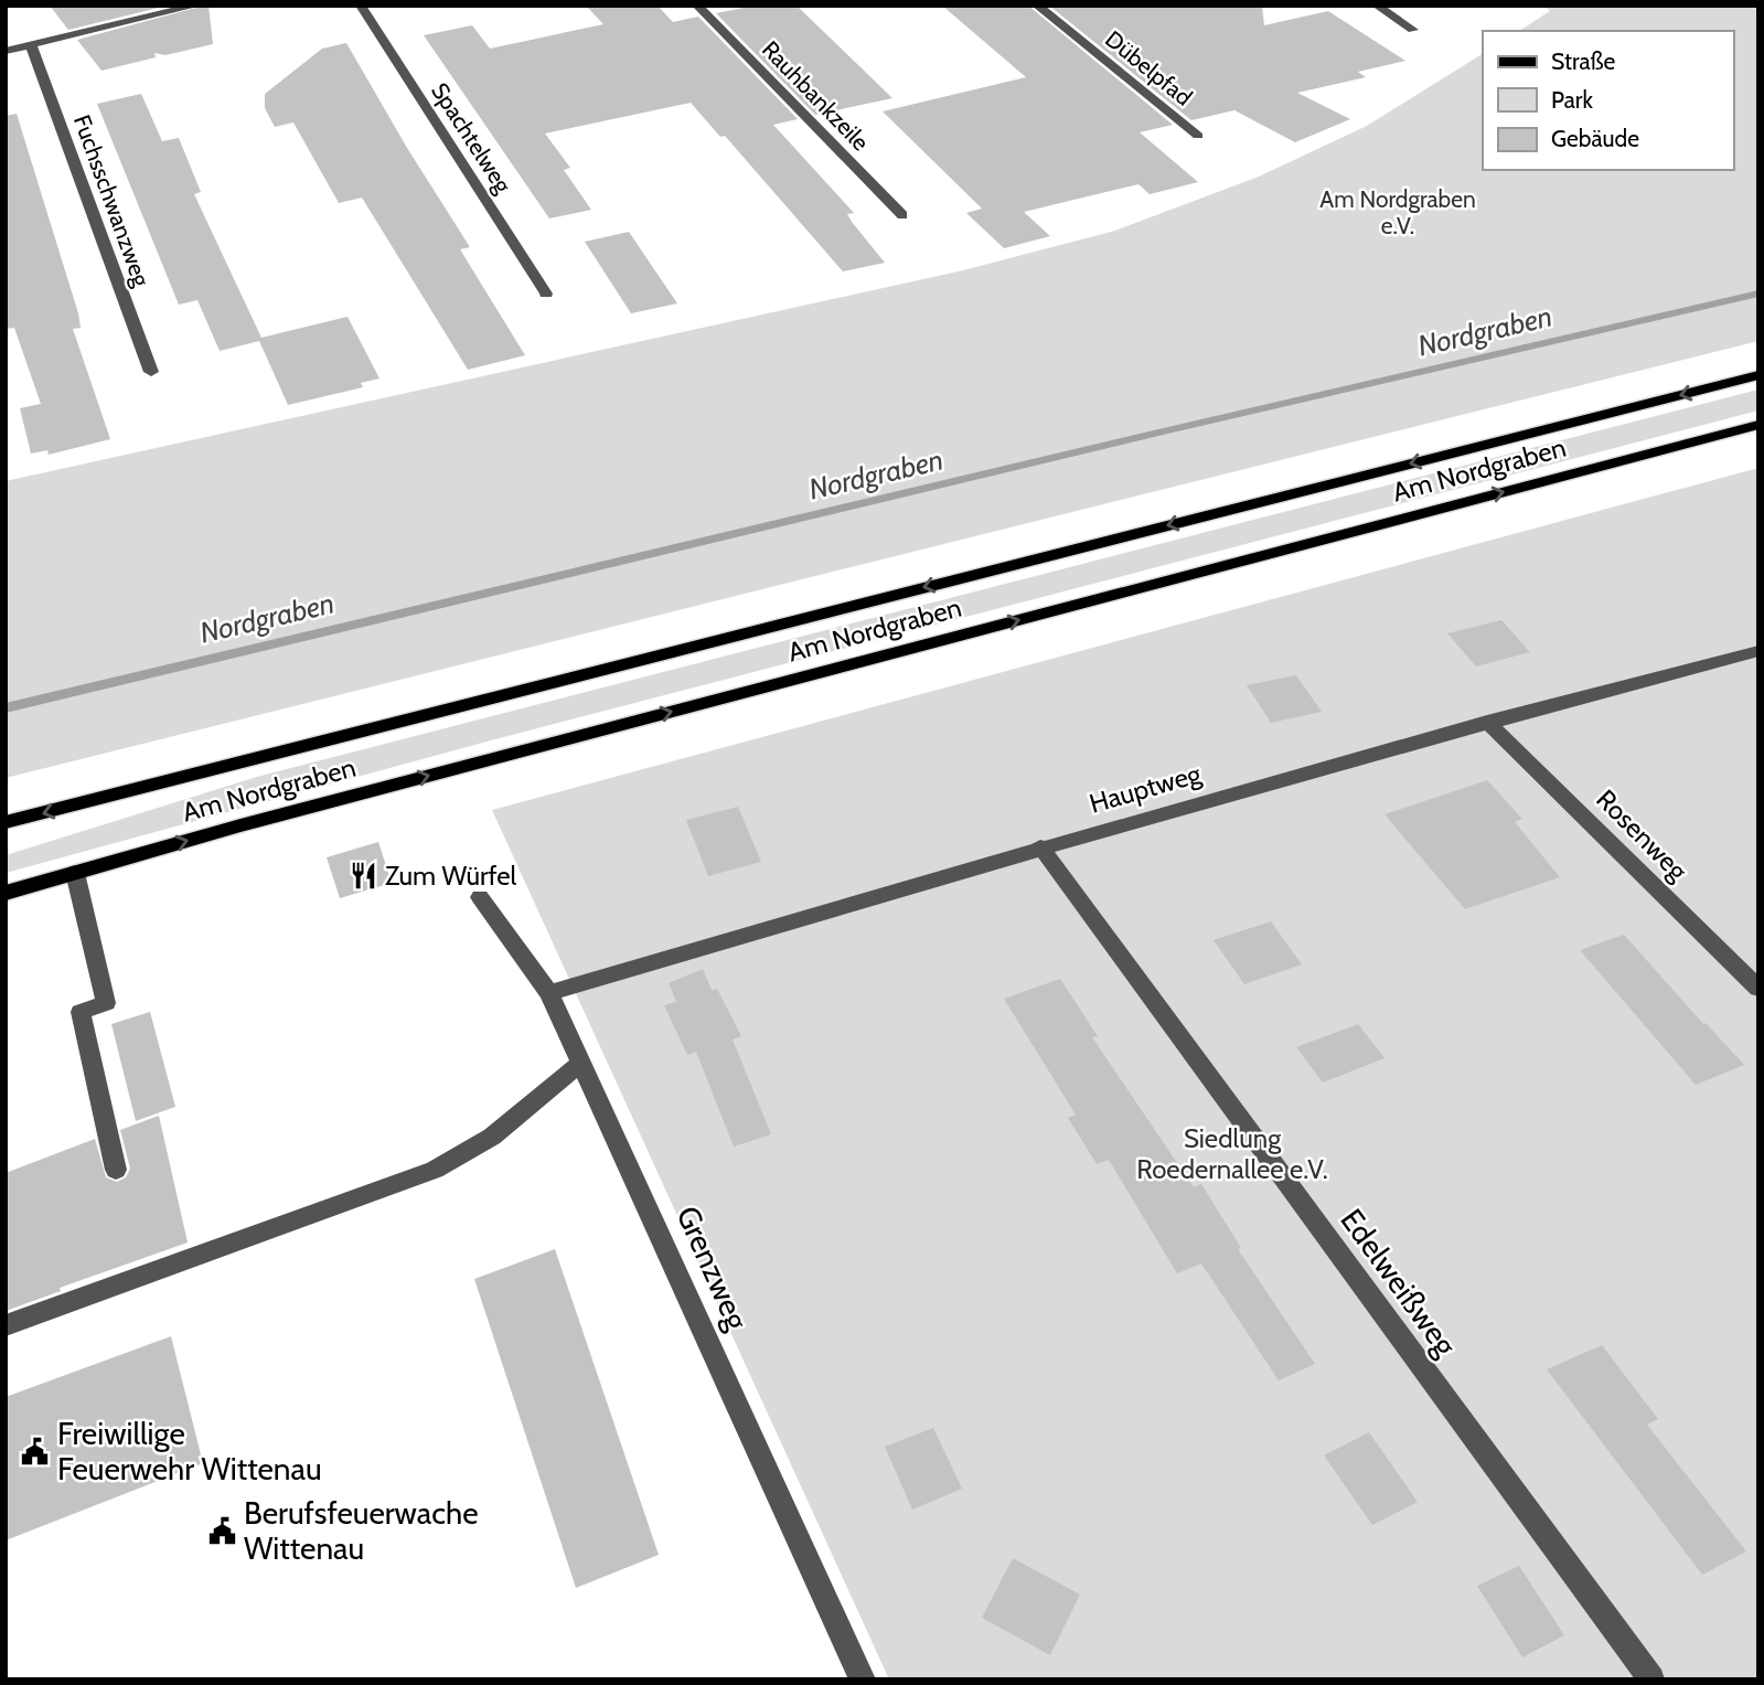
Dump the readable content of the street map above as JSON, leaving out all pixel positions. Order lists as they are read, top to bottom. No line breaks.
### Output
{"streets":{"main road":["Am Nordgraben"],"street":["Dübelpfad","Rauhbankzeile","Spachtelweg","Fuchsschwanzweg","Hauptweg","Rosenweg","Grenzweg","Edelweißweg"]},"crossings":[["Hauptweg","Rosenweg"],["Hauptweg","Grenzweg"],["Hauptweg","Edelweißweg"]],"water":["Nordgraben"],"parks":["Am Nordgraben e.V.","Siedlung Roedernallee e.V."],"places":{"restaurant":["Zum Würfel"],"public building":["Freiwillige Feuerwehr Wittenau","Berufsfeuerwache Wittenau"]},"legend":["Straße","Park","Gebäude"]}
